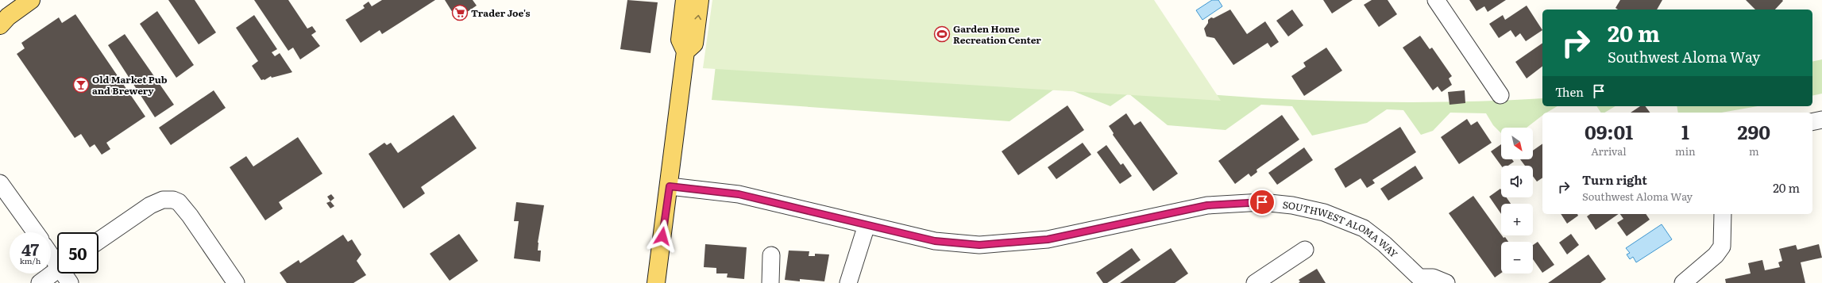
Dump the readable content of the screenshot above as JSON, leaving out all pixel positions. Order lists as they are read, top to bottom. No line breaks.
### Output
{"streets":{"street":["SOUTHWEST ALOMA WAY"]},"places":{"supermarket":["Trader Joe's"],"sports":["Garden Home Recreation Center"],"bar":["Old Market Pub and Brewery"]},"north":"bottom right","page":{"turn":["20 m","Southwest Aloma Way"],"then":"Then","eta":["09:01","Arrival","1","min","290","m"],"map_buttons":["+","−"],"list":[{"name":"Turn right","note":"Southwest Aloma Way","value":"20 m"}],"speed":"47 km/h","limit":"50"}}
